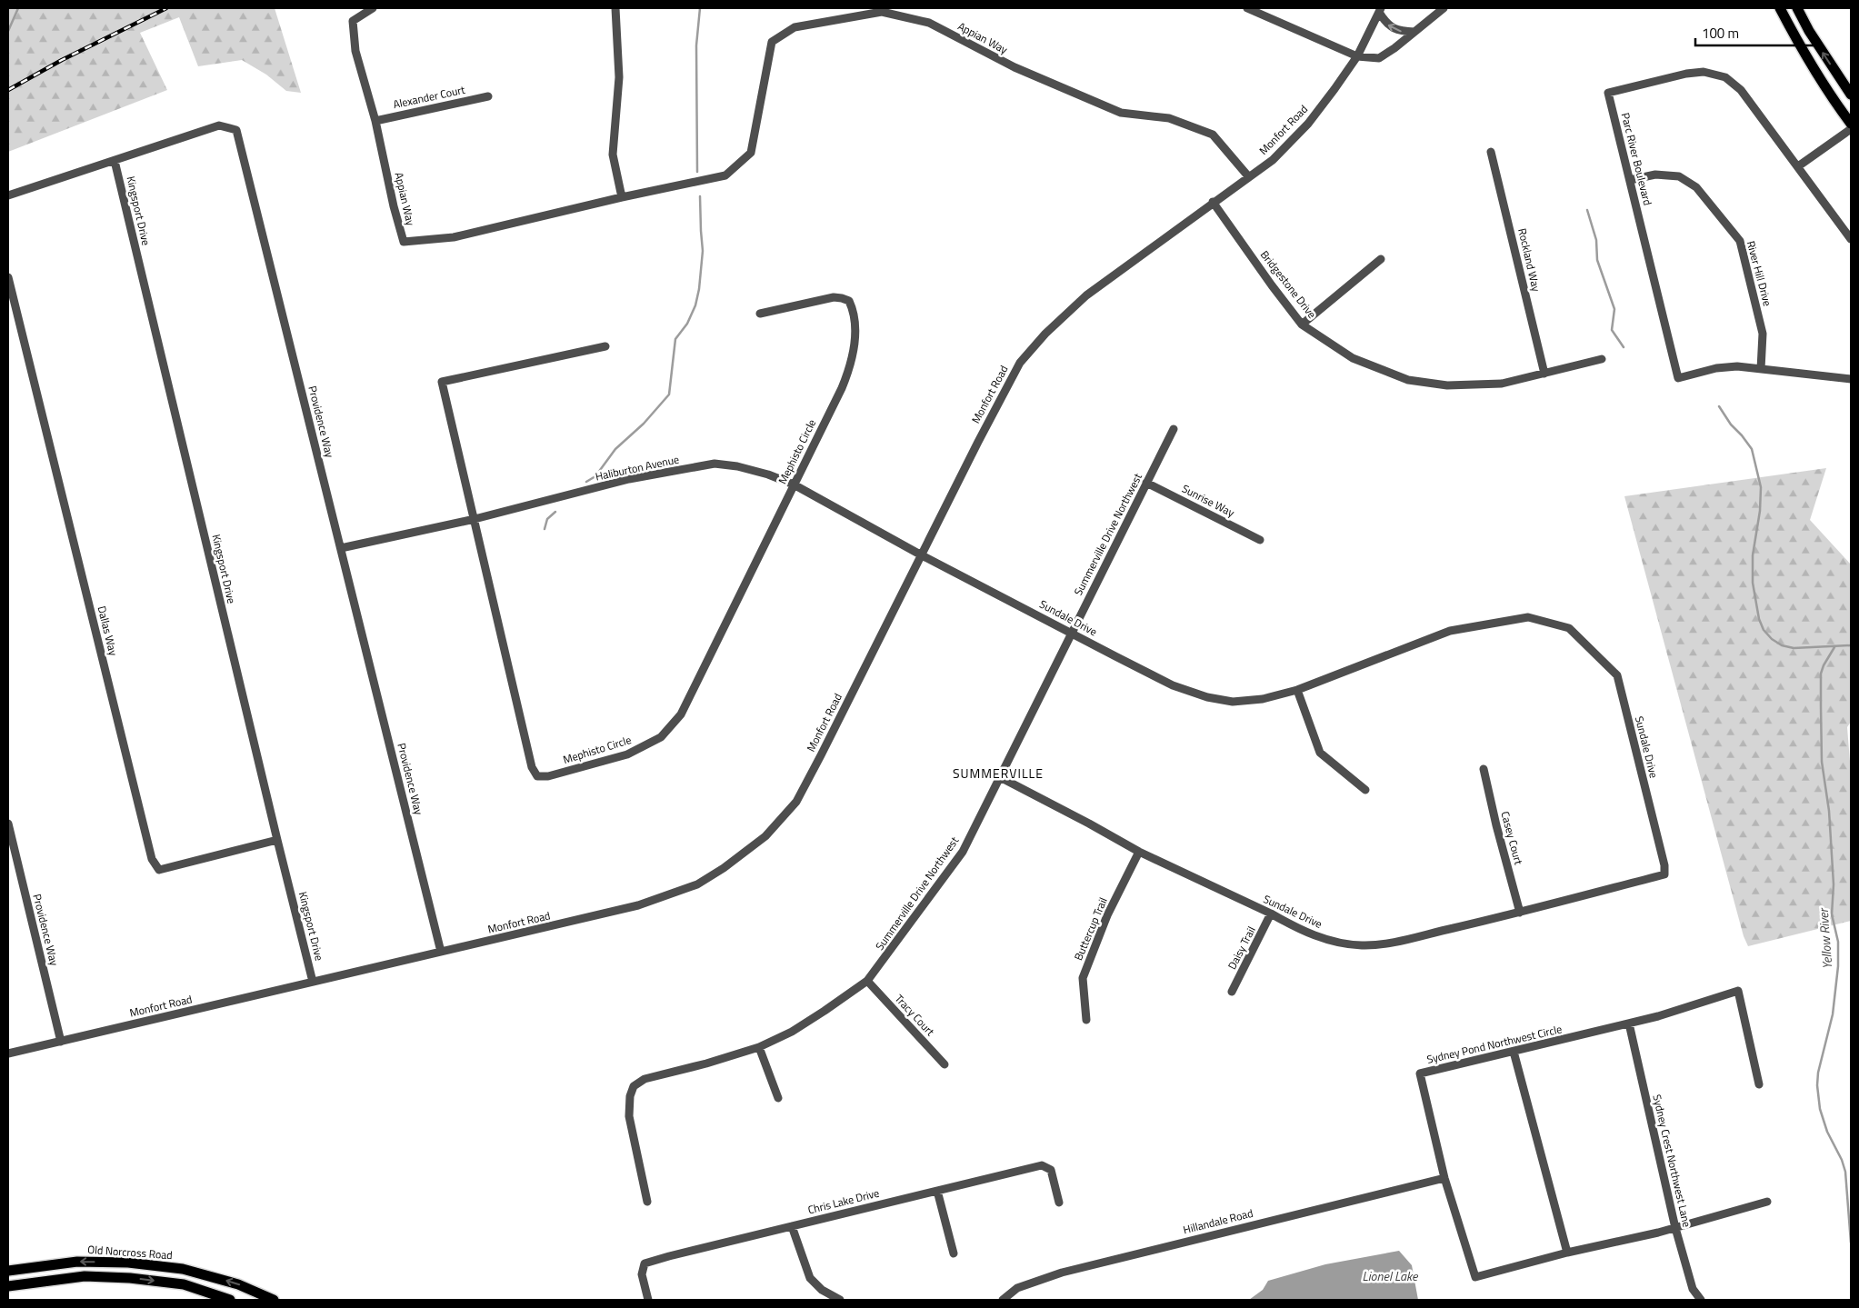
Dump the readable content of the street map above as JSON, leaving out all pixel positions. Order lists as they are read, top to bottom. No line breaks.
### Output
{"streets":{"main road":["Old Norcross Road"],"street":["Appian Way","Alexander Court","Monfort Road","Parc River Boulevard","Kingsport Drive","Rockland Way","River Hill Drive","Bridgestone Drive","Providence Way","Mephisto Circle","Haliburton Avenue","Sunrise Way","Summerville Drive Northwest","Sundale Drive","Dallas Way","Casey Court","Buttercup Trail","Daisy Trail","Tracy Court","Sydney Pond Northwest Circle","Sydney Crest Northwest Lane","Chris Lake Drive","Hillandale Road"]},"crossings":[["Appian Way","Alexander Court"],["Appian Way","Monfort Road"],["Monfort Road","Kingsport Drive"],["Monfort Road","Bridgestone Drive"],["Monfort Road","Providence Way"],["Monfort Road","Haliburton Avenue"],["Monfort Road","Sundale Drive"],["Parc River Boulevard","River Hill Drive"],["Kingsport Drive","Providence Way"],["Kingsport Drive","Dallas Way"],["Rockland Way","Bridgestone Drive"],["Providence Way","Haliburton Avenue"],["Mephisto Circle","Haliburton Avenue"],["Haliburton Avenue","Sundale Drive"],["Sunrise Way","Summerville Drive Northwest"],["Summerville Drive Northwest","Sundale Drive"],["Summerville Drive Northwest","Tracy Court"],["Sundale Drive","Casey Court"],["Sundale Drive","Buttercup Trail"],["Sundale Drive","Daisy Trail"],["Sydney Pond Northwest Circle","Sydney Crest Northwest Lane"],["Sydney Pond Northwest Circle","Hillandale Road"]],"districts":["SUMMERVILLE"],"water":["Yellow River","Lionel Lake"],"scale_bar":"100 m"}
